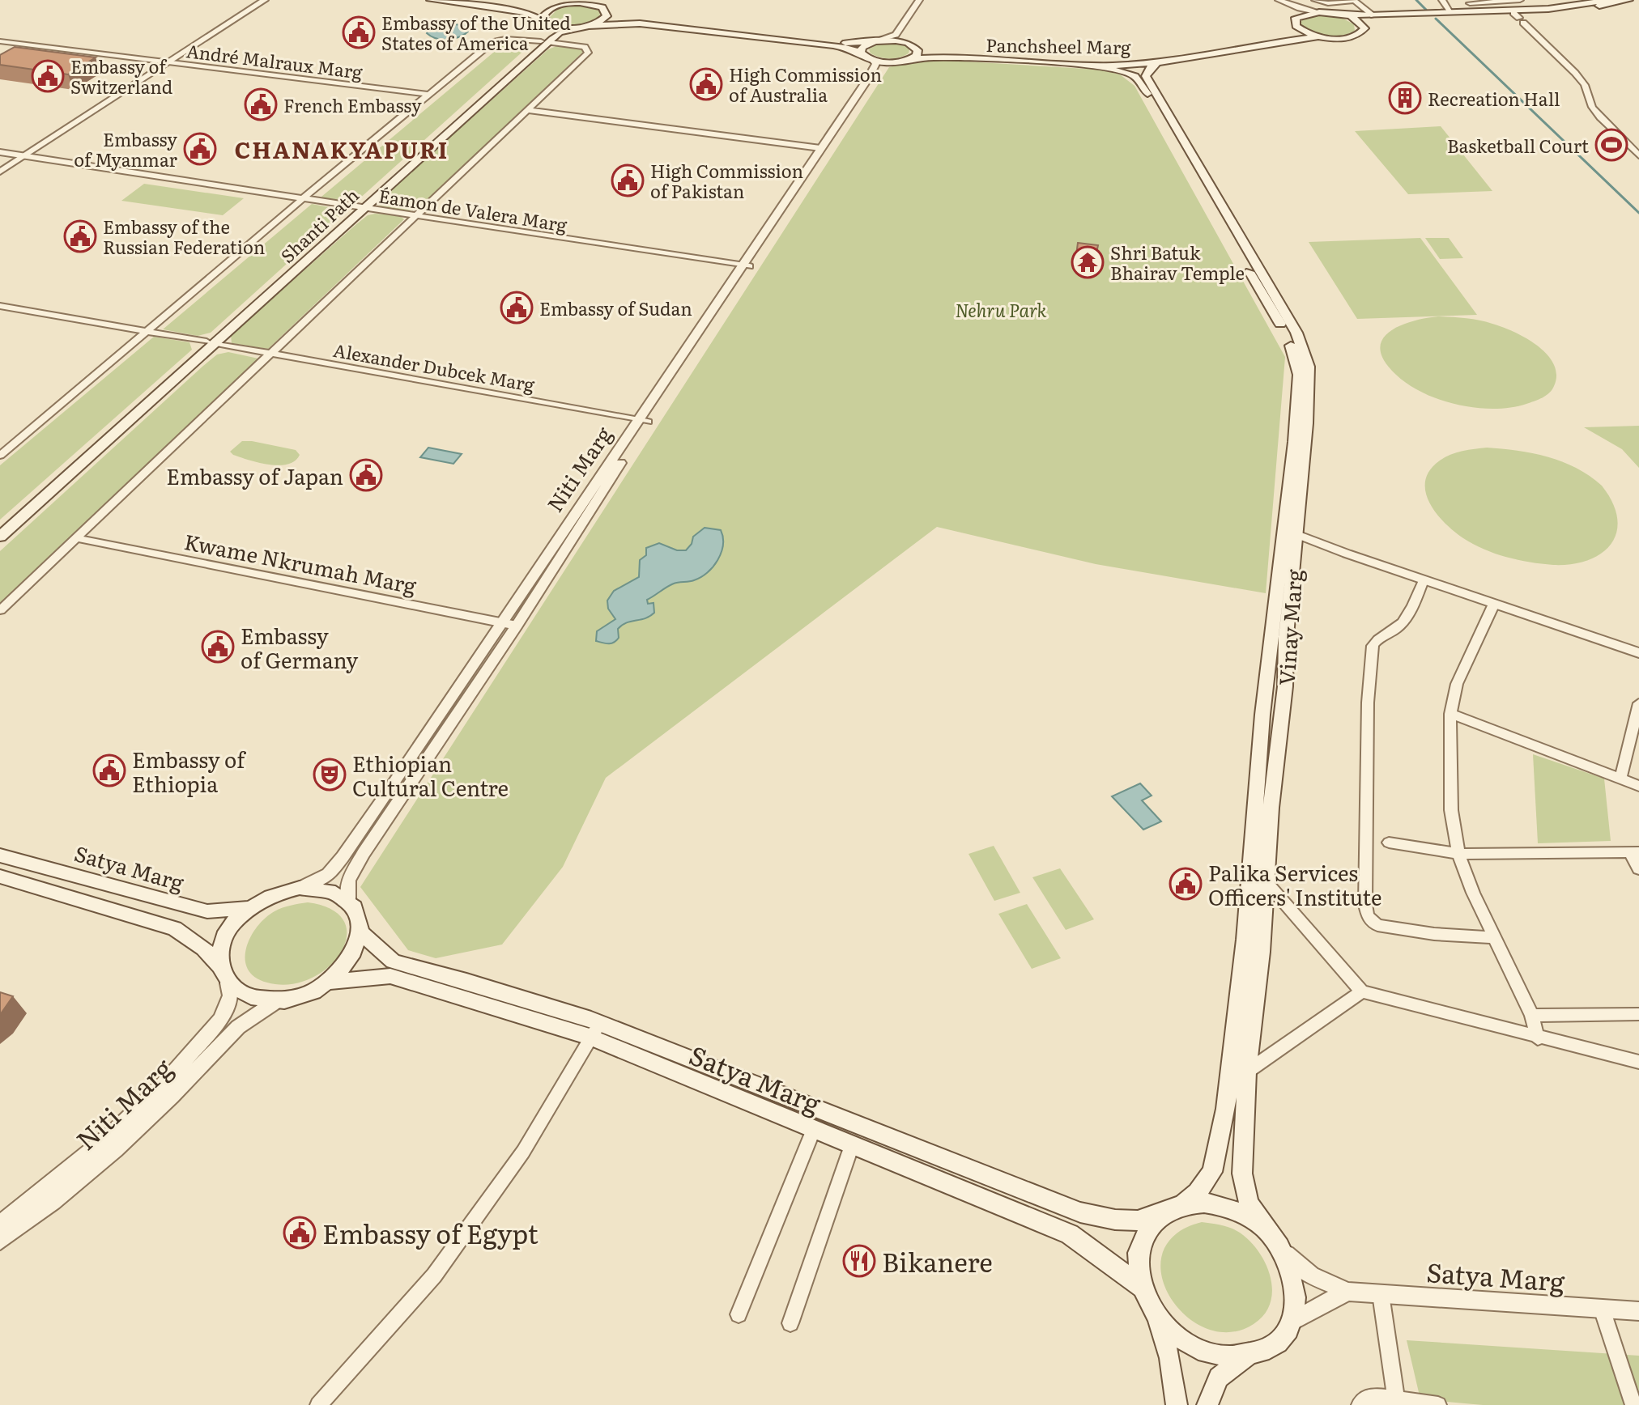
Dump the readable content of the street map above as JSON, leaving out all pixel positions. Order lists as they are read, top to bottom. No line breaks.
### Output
{"streets":{"main road":["Panchsheel Marg","Shanti Path","Vinay Marg","Satya Marg"],"street":["André Malraux Marg","Éamon de Valera Marg","Alexander Dubcek Marg","Niti Marg","Kwame Nkrumah Marg"]},"crossings":[["Panchsheel Marg","Niti Marg"],["Éamon de Valera Marg","Shanti Path"],["Éamon de Valera Marg","Niti Marg"],["Shanti Path","Alexander Dubcek Marg"],["Alexander Dubcek Marg","Niti Marg"],["Niti Marg","Kwame Nkrumah Marg"],["Niti Marg","Satya Marg"],["Vinay Marg","Satya Marg"]],"districts":["CHANAKYAPURI"],"parks":["Nehru Park"],"places":{"public building":["Embassy of the United States of America","Embassy of Switzerland","High Commission of Australia","French Embassy","Embassy of Myanmar","High Commission of Pakistan","Embassy of the Russian Federation","Embassy of Sudan","Embassy of Japan","Embassy of Germany","Embassy of Ethiopia","Palika Services Officers' Institute","Embassy of Egypt"],"building":["Recreation Hall"],"sports":["Basketball Court"],"temple":["Shri Batuk Bhairav Temple"],"theatre":["Ethiopian Cultural Centre"],"restaurant":["Bikanere"]}}
